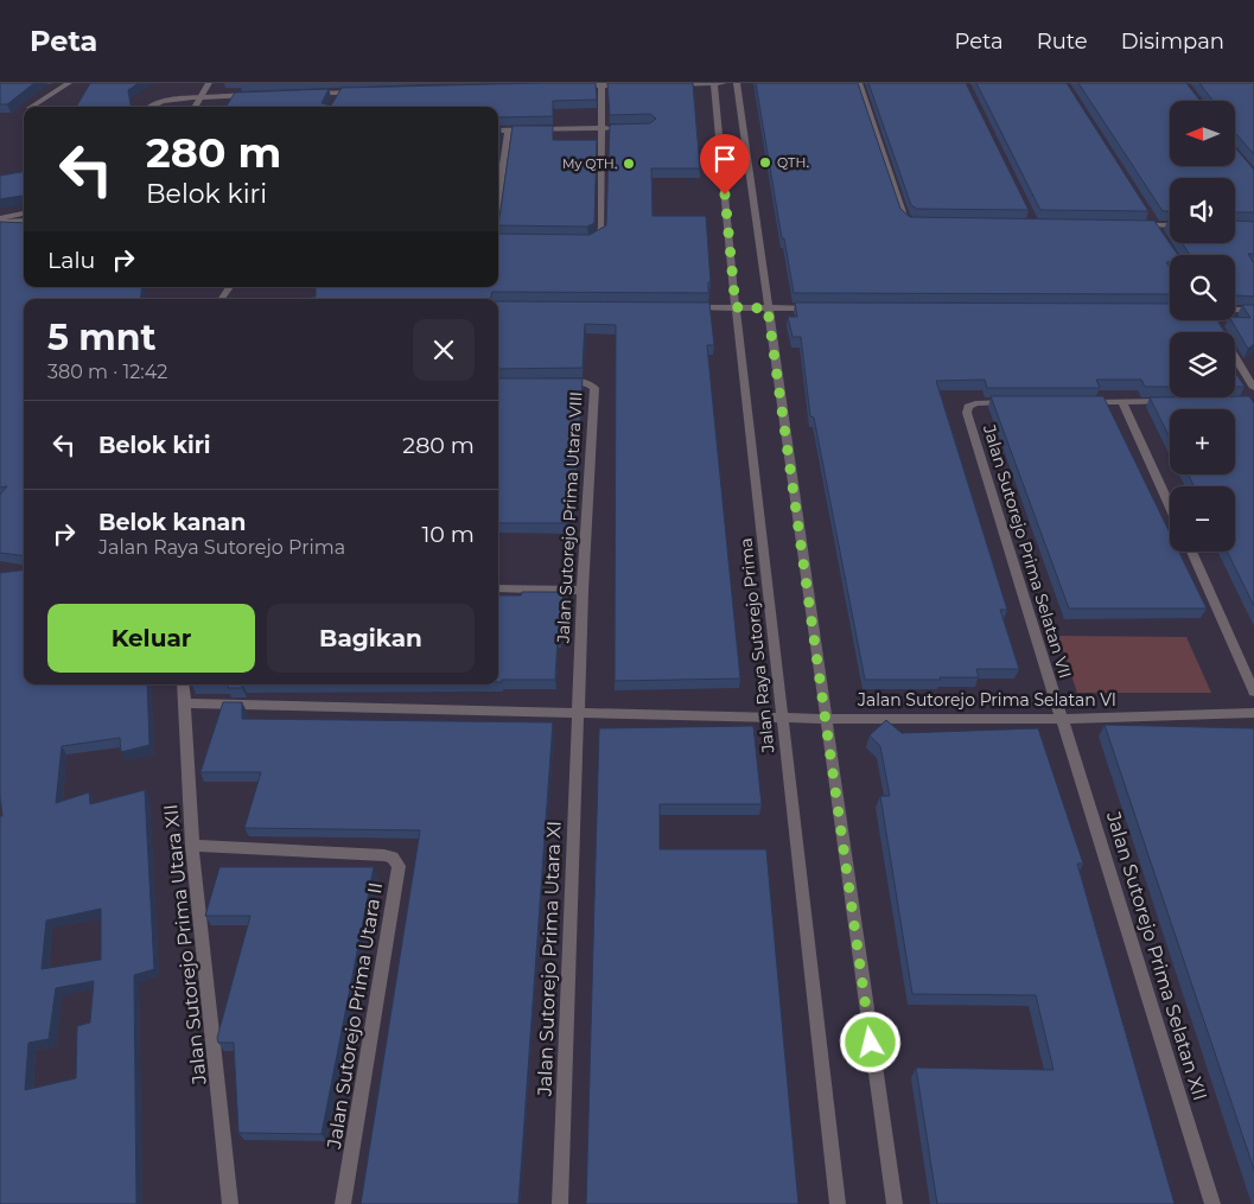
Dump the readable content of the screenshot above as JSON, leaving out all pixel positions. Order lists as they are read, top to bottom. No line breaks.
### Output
{"streets":{"street":["Jalan Sutorejo Prima Utara VIII","Jalan Sutorejo Prima Selatan VII","Jalan Raya Sutorejo Prima","Jalan Sutorejo Prima Selatan VI","Jalan Sutorejo Prima Utara XII","Jalan Sutorejo Prima Selatan XII","Jalan Sutorejo Prima Utara XI","Jalan Sutorejo Prima Utara II"]},"crossings":[["Jalan Sutorejo Prima Utara VIII","Jalan Sutorejo Prima Selatan VI"],["Jalan Sutorejo Prima Utara VIII","Jalan Sutorejo Prima Utara XI"],["Jalan Sutorejo Prima Selatan VII","Jalan Sutorejo Prima Selatan VI"],["Jalan Sutorejo Prima Selatan VII","Jalan Sutorejo Prima Selatan XII"],["Jalan Raya Sutorejo Prima","Jalan Sutorejo Prima Selatan VI"],["Jalan Sutorejo Prima Selatan VI","Jalan Sutorejo Prima Utara XII"],["Jalan Sutorejo Prima Selatan VI","Jalan Sutorejo Prima Selatan XII"],["Jalan Sutorejo Prima Selatan VI","Jalan Sutorejo Prima Utara XI"],["Jalan Sutorejo Prima Utara XII","Jalan Sutorejo Prima Utara II"]],"places":["QTH.","My QTH."],"north":"left","page":{"header":"Peta","nav":["Peta","Rute","Disimpan"],"map_buttons":["+","−"],"turn":["280 m","Belok kiri"],"then":"Lalu","heading":["5 mnt","380 m · 12:42"],"list":[{"name":"Belok kiri","value":"280 m"},{"name":"Belok kanan","note":"Jalan Raya Sutorejo Prima","value":"10 m"}],"buttons":["Keluar","Bagikan"]}}
